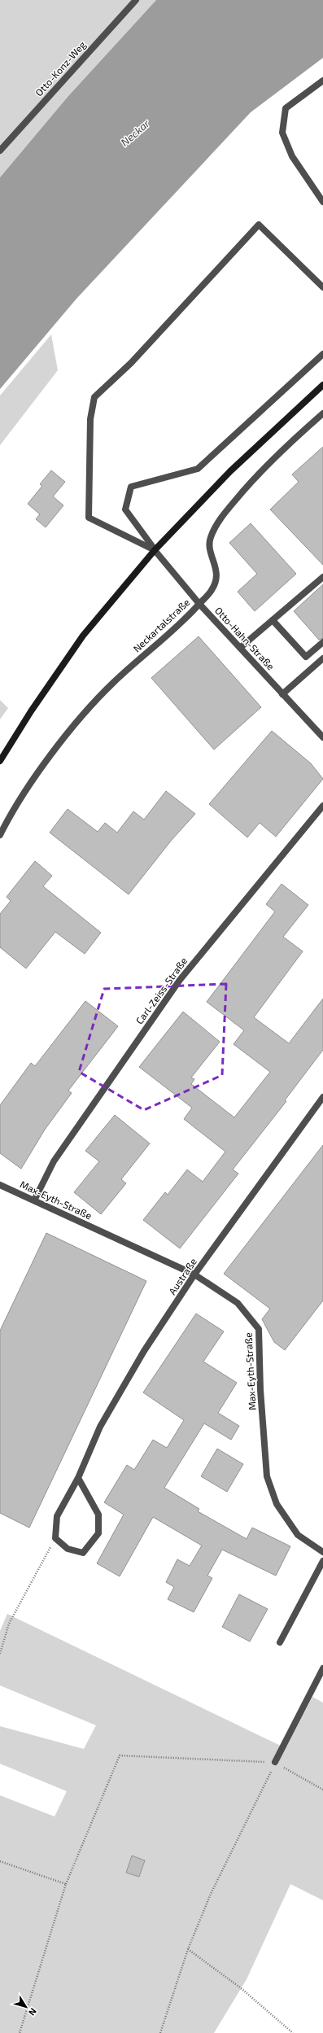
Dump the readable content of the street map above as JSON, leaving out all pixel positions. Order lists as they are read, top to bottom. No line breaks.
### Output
{"streets":{"street":["Otto-Konz-Weg","Neckartalstraße","Otto-Hahn-Straße","Carl-Zeiss-Straße","Max-Eyth-Straße","Austraße"]},"crossings":[["Neckartalstraße","Otto-Hahn-Straße"],["Carl-Zeiss-Straße","Max-Eyth-Straße"],["Max-Eyth-Straße","Austraße"]],"water":["Neckar"],"north":"bottom right"}
